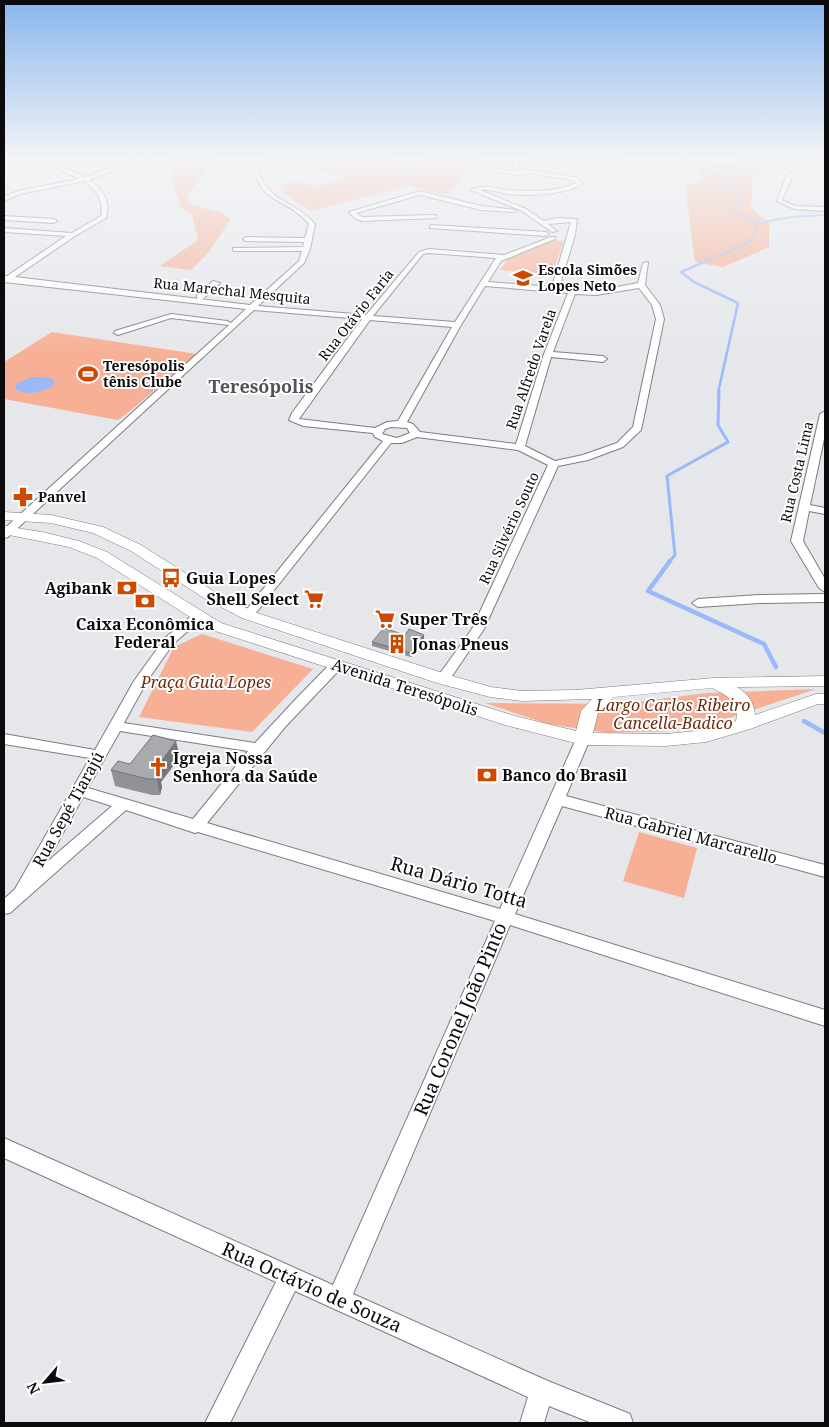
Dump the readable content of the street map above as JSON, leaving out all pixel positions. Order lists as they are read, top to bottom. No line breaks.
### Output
{"streets":{"main road":["Avenida Teresópolis"],"street":["Rua Marechal Mesquita","Rua Otávio Faria","Rua Alfredo Varela","Rua Costa Lima","Rua Silvério Souto","Rua Sepé Tiarajú","Rua Gabriel Marcarello","Rua Dário Totta","Rua Coronel João Pinto","Rua Octávio de Souza"]},"crossings":[["Rua Marechal Mesquita","Rua Otávio Faria"],["Rua Alfredo Varela","Rua Silvério Souto"],["Rua Silvério Souto","Avenida Teresópolis"],["Avenida Teresópolis","Rua Coronel João Pinto"],["Rua Sepé Tiarajú","Rua Dário Totta"],["Rua Gabriel Marcarello","Rua Coronel João Pinto"],["Rua Dário Totta","Rua Coronel João Pinto"],["Rua Coronel João Pinto","Rua Octávio de Souza"]],"districts":["Teresópolis"],"parks":["Praça Guia Lopes","Largo Carlos Ribeiro Cancella-Badico"],"places":{"school or university":["Escola Simões Lopes Neto"],"sports":["Teresópolis tênis Clube"],"pharmacy":["Panvel"],"bus stop":["Guia Lopes"],"bank":["Agibank","Caixa Econômica Federal","Banco do Brasil"],"supermarket":["Shell Select","Super Três"],"building":["Jonas Pneus"],"church":["Igreja Nossa Senhora da Saúde"]},"north":"bottom left"}
